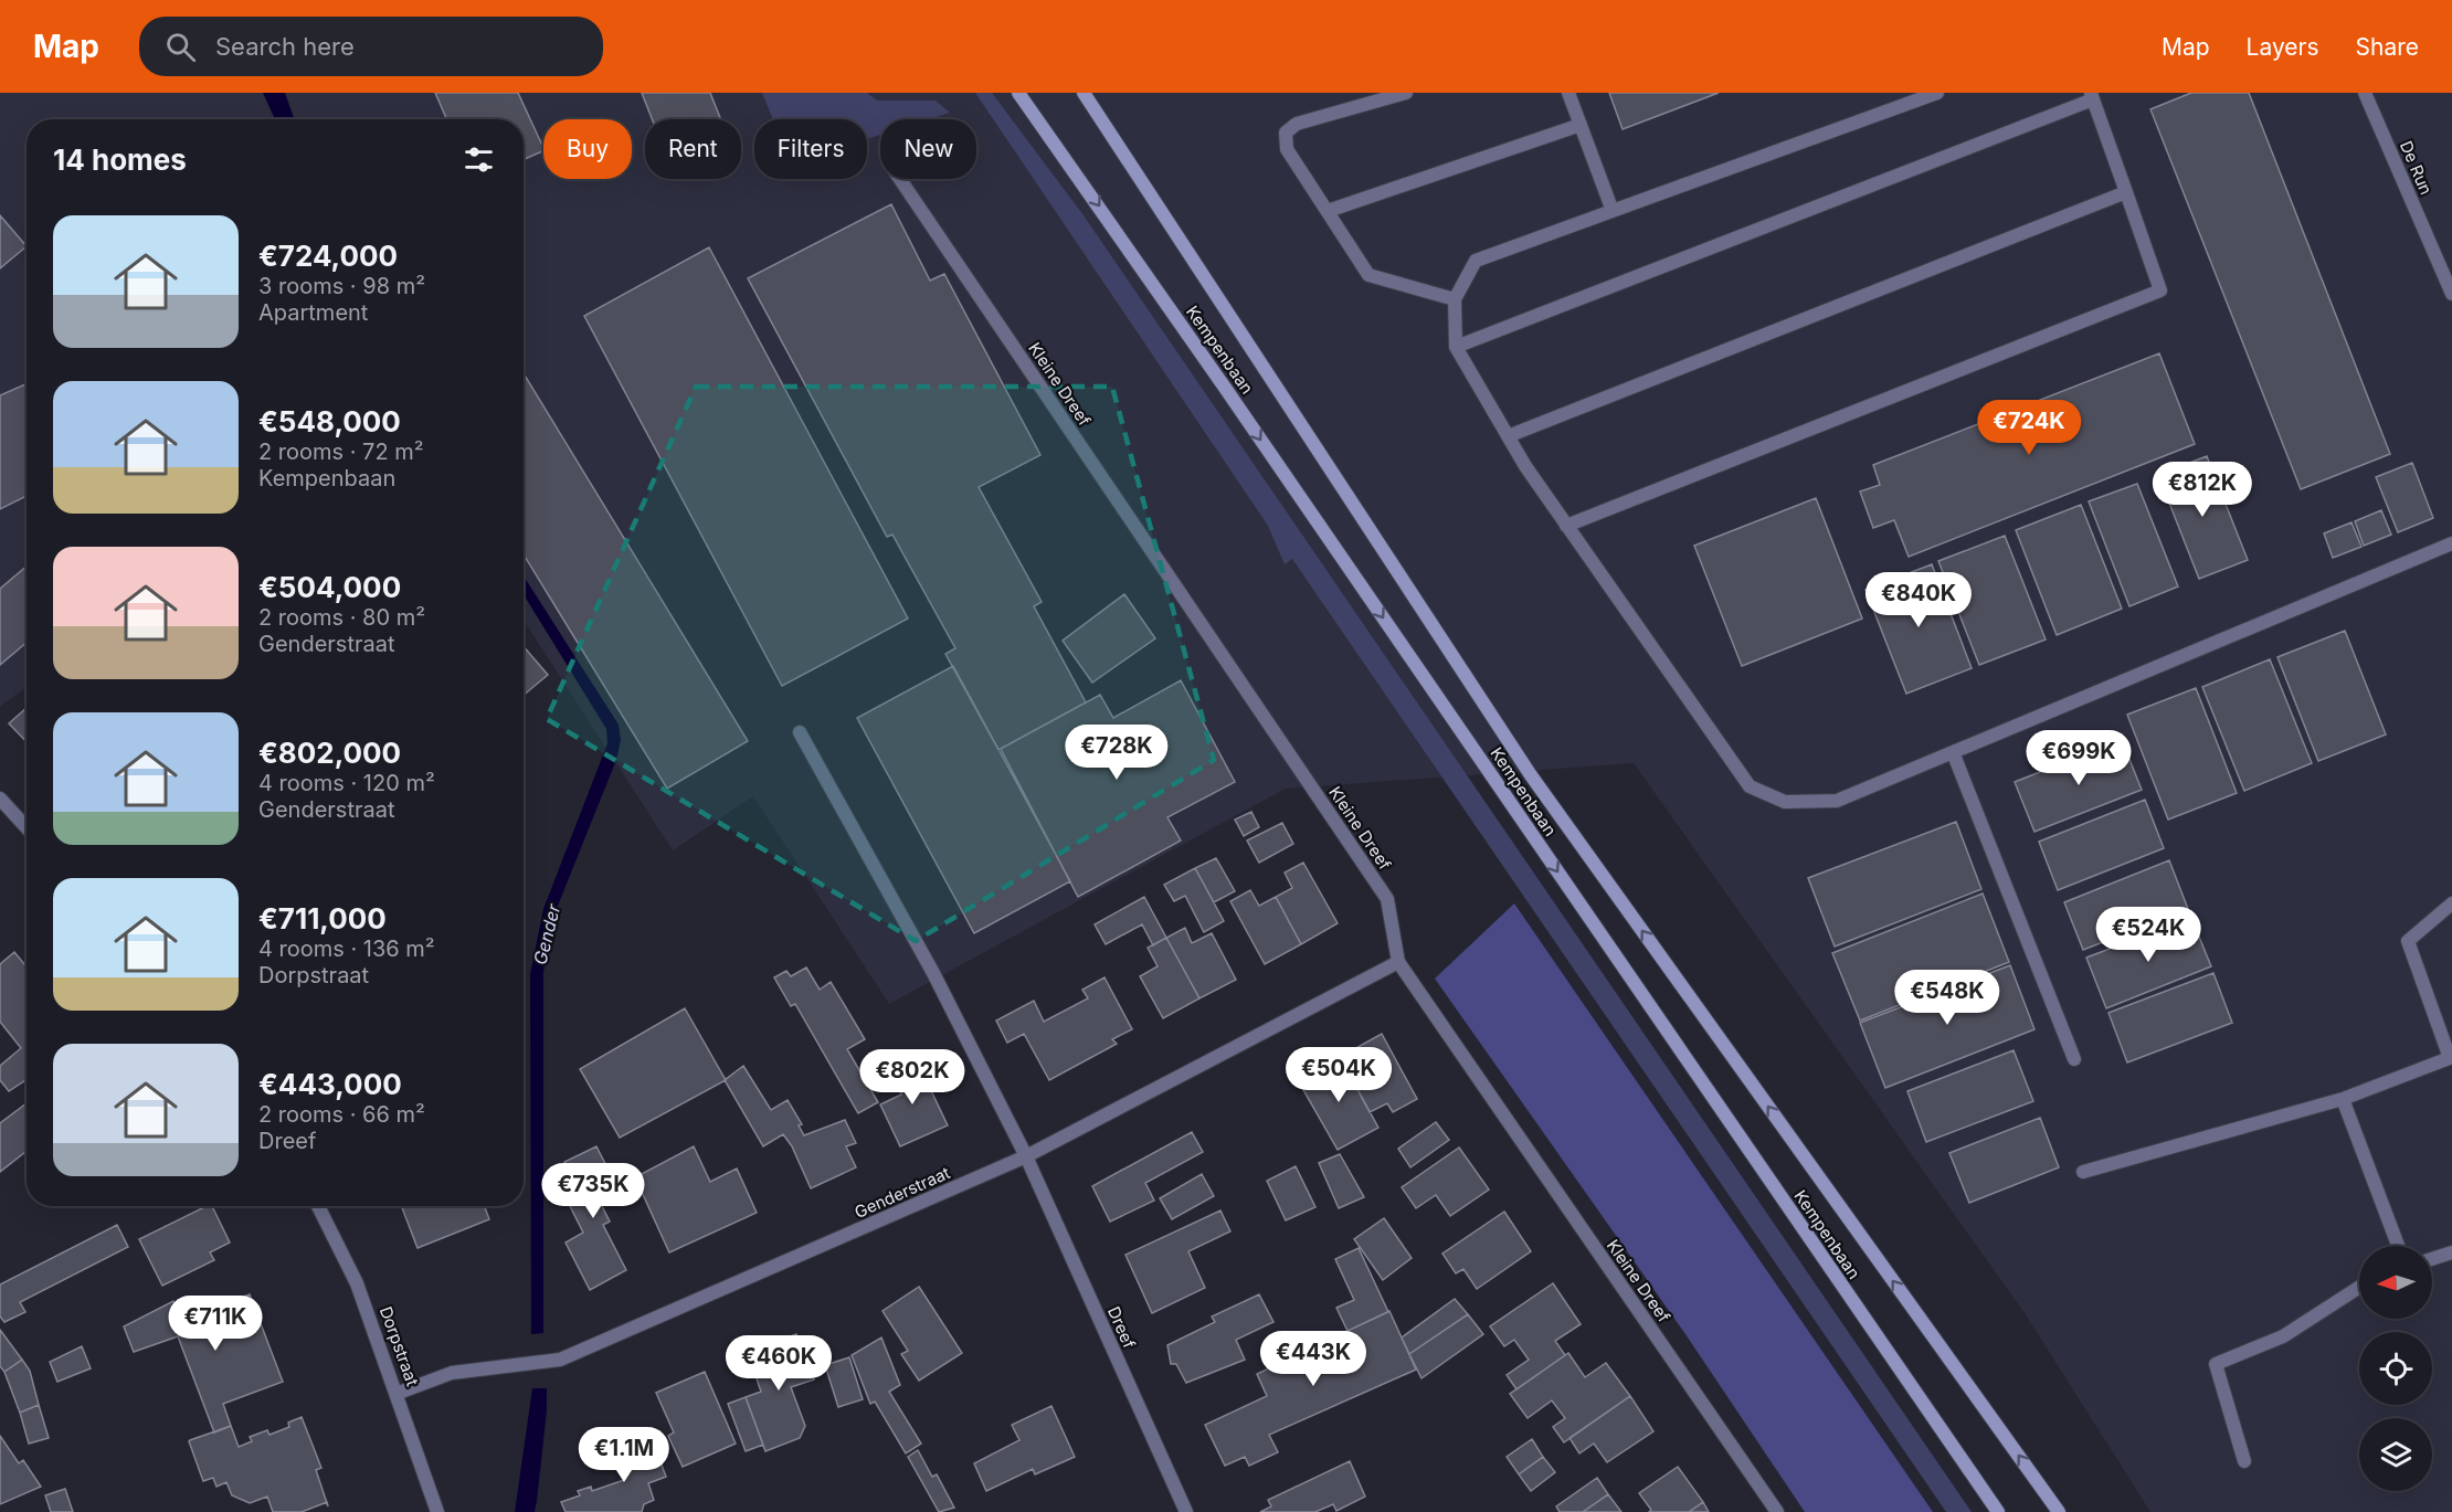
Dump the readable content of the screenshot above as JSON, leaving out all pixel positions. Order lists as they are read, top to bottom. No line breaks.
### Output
{"streets":{"main road":["Kempenbaan"],"street":["De Run","Kleine Dreef","Genderstraat","Dreef","Dorpstraat"]},"crossings":[["Kleine Dreef","Genderstraat"],["Genderstraat","Dreef"],["Genderstraat","Dorpstraat"]],"water":["Gender"],"north":"left","page":{"header":"Map","search":"Search here","nav":["Map","Layers","Share"],"chip":["Buy","Rent","Filters","New"],"heading":"14 homes","list":[{"name":"€724,000","note":"3 rooms · 98 m² · Apartment"},{"name":"€548,000","note":"2 rooms · 72 m² · Kempenbaan"},{"name":"€504,000","note":"2 rooms · 80 m² · Genderstraat"},{"name":"€802,000","note":"4 rooms · 120 m² · Genderstraat"},{"name":"€711,000","note":"4 rooms · 136 m² · Dorpstraat"},{"name":"€443,000","note":"2 rooms · 66 m² · Dreef"}],"price":["€724K","€812K","€840K","€728K","€699K","€524K","€548K","€504K","€802K","€735K","€711K","€443K","€460K","€1.1M"]}}
